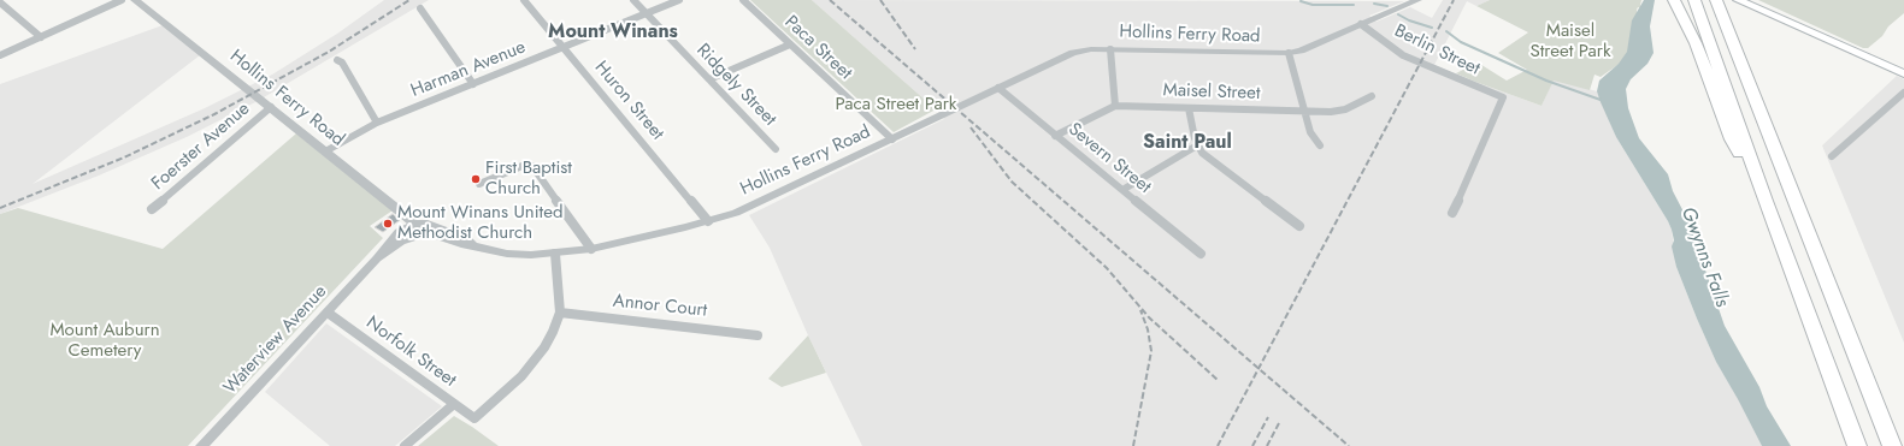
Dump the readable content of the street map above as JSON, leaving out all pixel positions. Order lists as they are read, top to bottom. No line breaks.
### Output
{"streets":{"street":["Hollins Ferry Road","Paca Street","Berlin Street","Harman Avenue","Ridgely Street","Maisel Street","Huron Street","Foerster Avenue","Severn Street","Annor Court","Waterview Avenue","Norfolk Street"]},"crossings":[["Hollins Ferry Road","Paca Street"],["Hollins Ferry Road","Berlin Street"],["Hollins Ferry Road","Harman Avenue"],["Hollins Ferry Road","Huron Street"],["Hollins Ferry Road","Foerster Avenue"],["Hollins Ferry Road","Severn Street"],["Hollins Ferry Road","Waterview Avenue"],["Harman Avenue","Ridgely Street"],["Harman Avenue","Huron Street"],["Maisel Street","Severn Street"],["Annor Court","Norfolk Street"],["Waterview Avenue","Norfolk Street"]],"districts":["Mount Winans","Saint Paul"],"water":["Gwynns Falls"],"parks":["Maisel Street Park","Paca Street Park","Mount Auburn Cemetery"],"places":["First Baptist Church","Mount Winans United Methodist Church"]}
